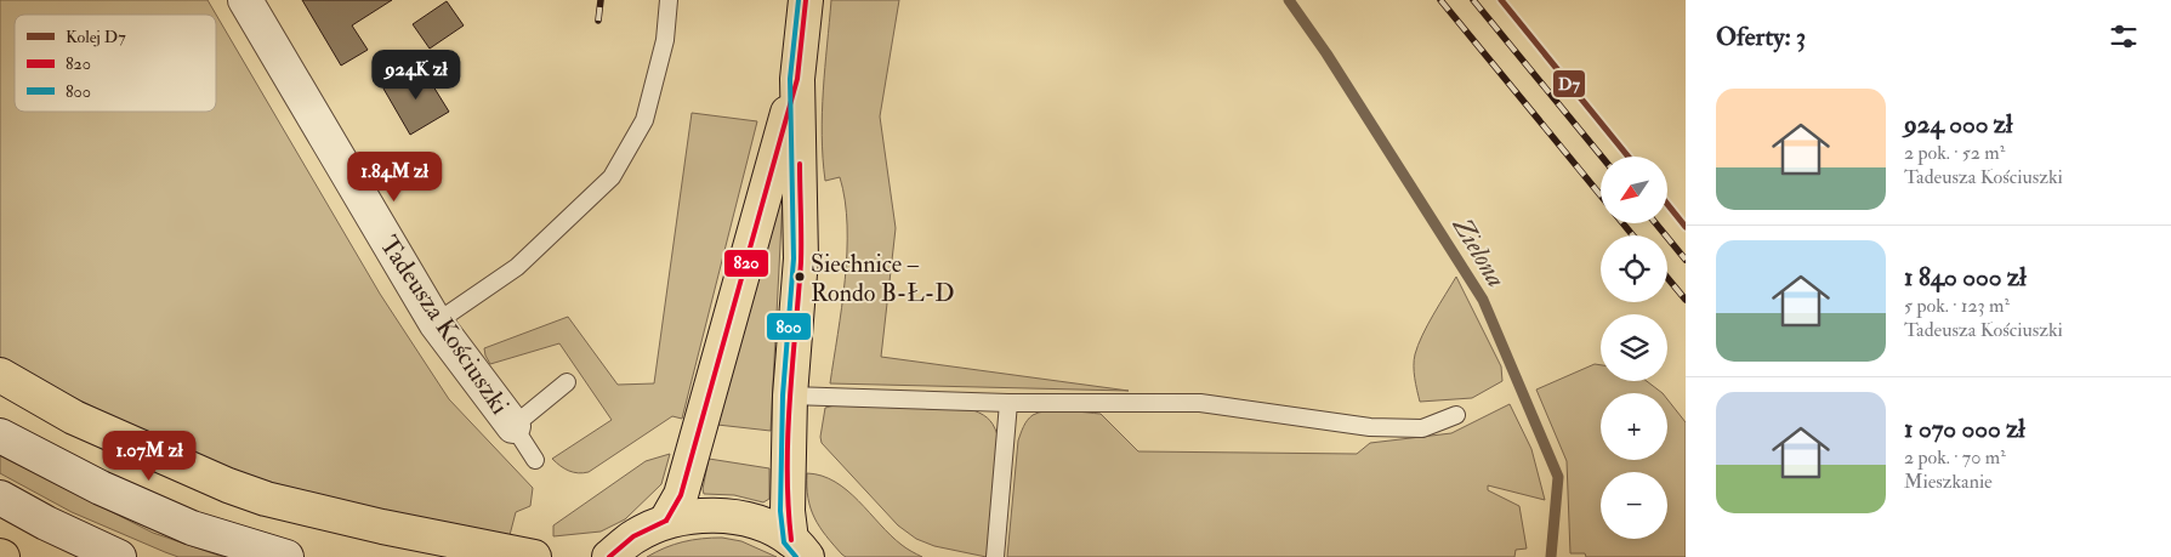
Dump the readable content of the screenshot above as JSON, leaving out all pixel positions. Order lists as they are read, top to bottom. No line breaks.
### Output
{"streets":{"street":["Tadeusza Kościuszki"]},"water":["Zielona"],"places":["Siechnice – Rondo B-Ł-D"],"lines":["rail line D7","transit line 820","transit line 800"],"legend":["Kolej D7","820","800"],"north":"bottom left","page":{"heading":"Oferty: 3","price":["924K zł","1.84M zł","1.07M zł"],"list":[{"name":"924 000 zł","note":"2 pok. · 52 m² · Tadeusza Kościuszki"},{"name":"1 840 000 zł","note":"5 pok. · 123 m² · Tadeusza Kościuszki"},{"name":"1 070 000 zł","note":"2 pok. · 70 m² · Mieszkanie"}],"map_buttons":["+","−"]}}
